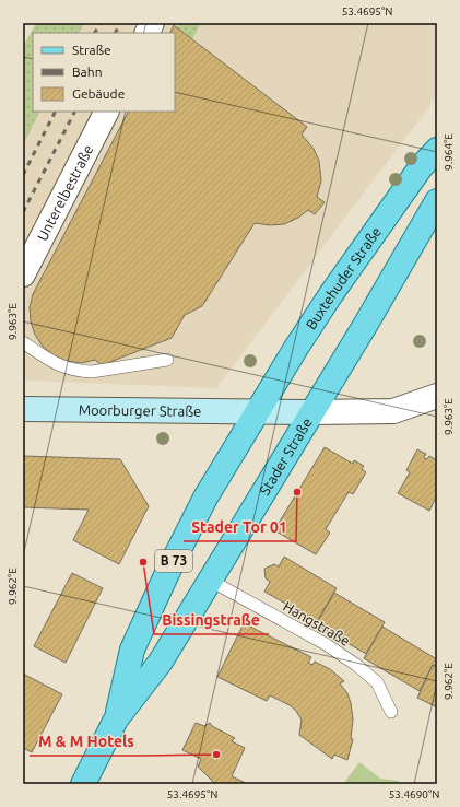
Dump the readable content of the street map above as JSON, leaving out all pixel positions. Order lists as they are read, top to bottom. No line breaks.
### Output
{"streets":{"main road":["Buxtehuder Straße","Moorburger Straße","Stader Straße","B 73"],"street":["Unterelbestraße"],"lane":["Hangstraße"]},"crossings":[["Buxtehuder Straße","Moorburger Straße"],["Buxtehuder Straße","Stader Straße"],["Moorburger Straße","Stader Straße"],["Moorburger Straße","B 73"],["Stader Straße","B 73"],["Stader Straße","Hangstraße"]],"places":["Stader Tor 01","Bissingstraße","M & M Hotels"],"legend":["Straße","Bahn","Gebäude"],"coordinates":["53.4695°N","9.964°E","9.963°E","9.962°E","53.4690°N"]}
